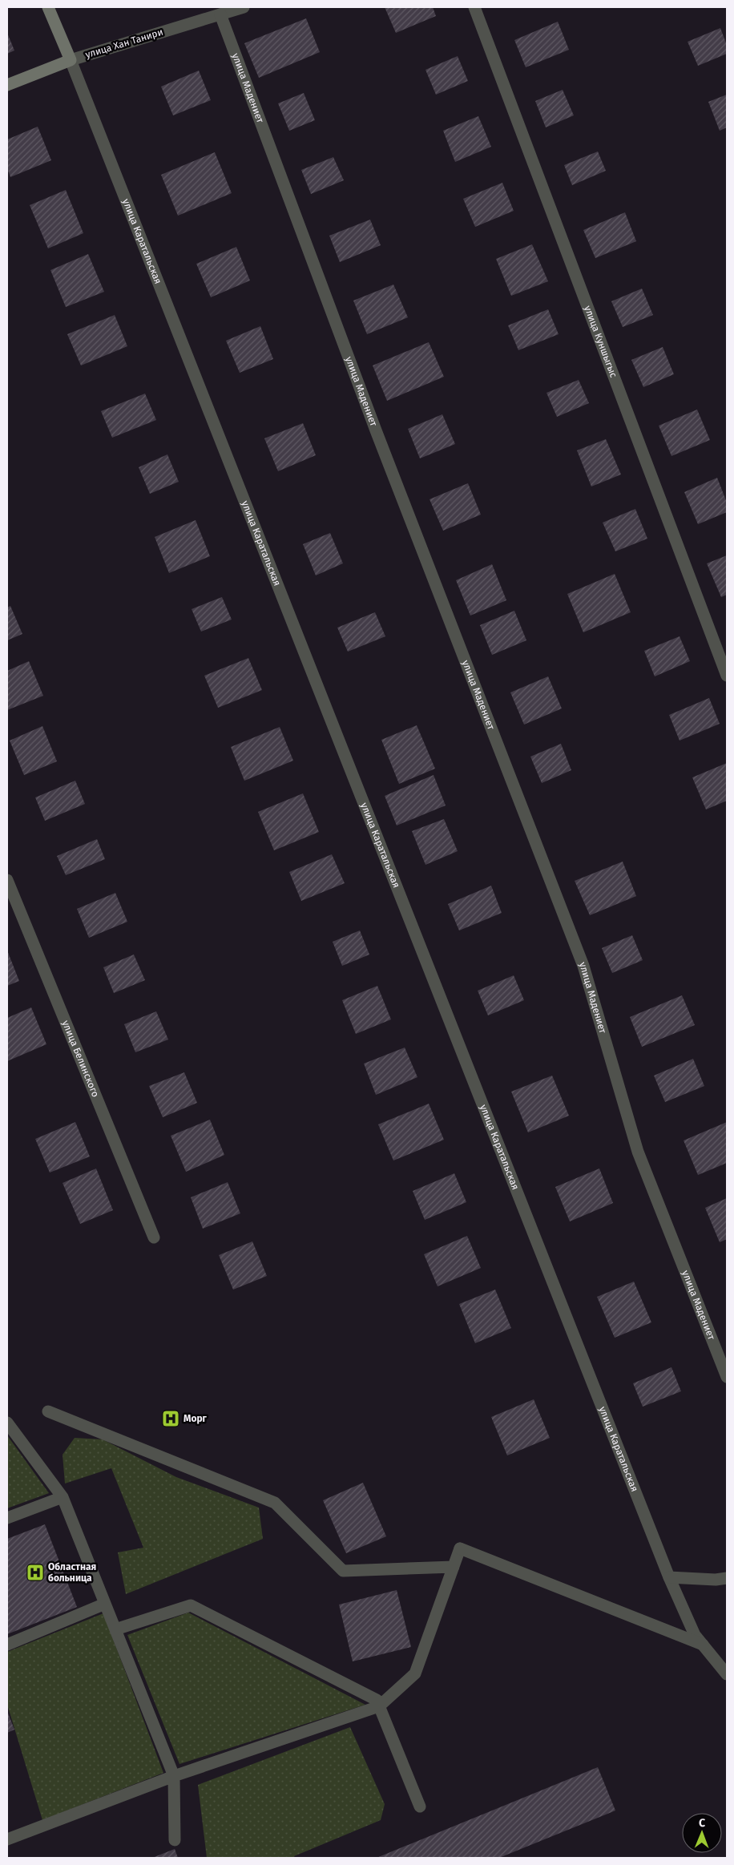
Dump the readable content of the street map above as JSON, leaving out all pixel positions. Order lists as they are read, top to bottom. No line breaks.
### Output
{"streets":{"street":["улица Хан Танири","улица Мадениет","улица Каратальская","улица Куншыгыс","улица Белинского"]},"crossings":[["улица Хан Танири","улица Мадениет"],["улица Хан Танири","улица Каратальская"]],"places":{"hospital":["Морг","Областная больница"]},"north":"top"}
